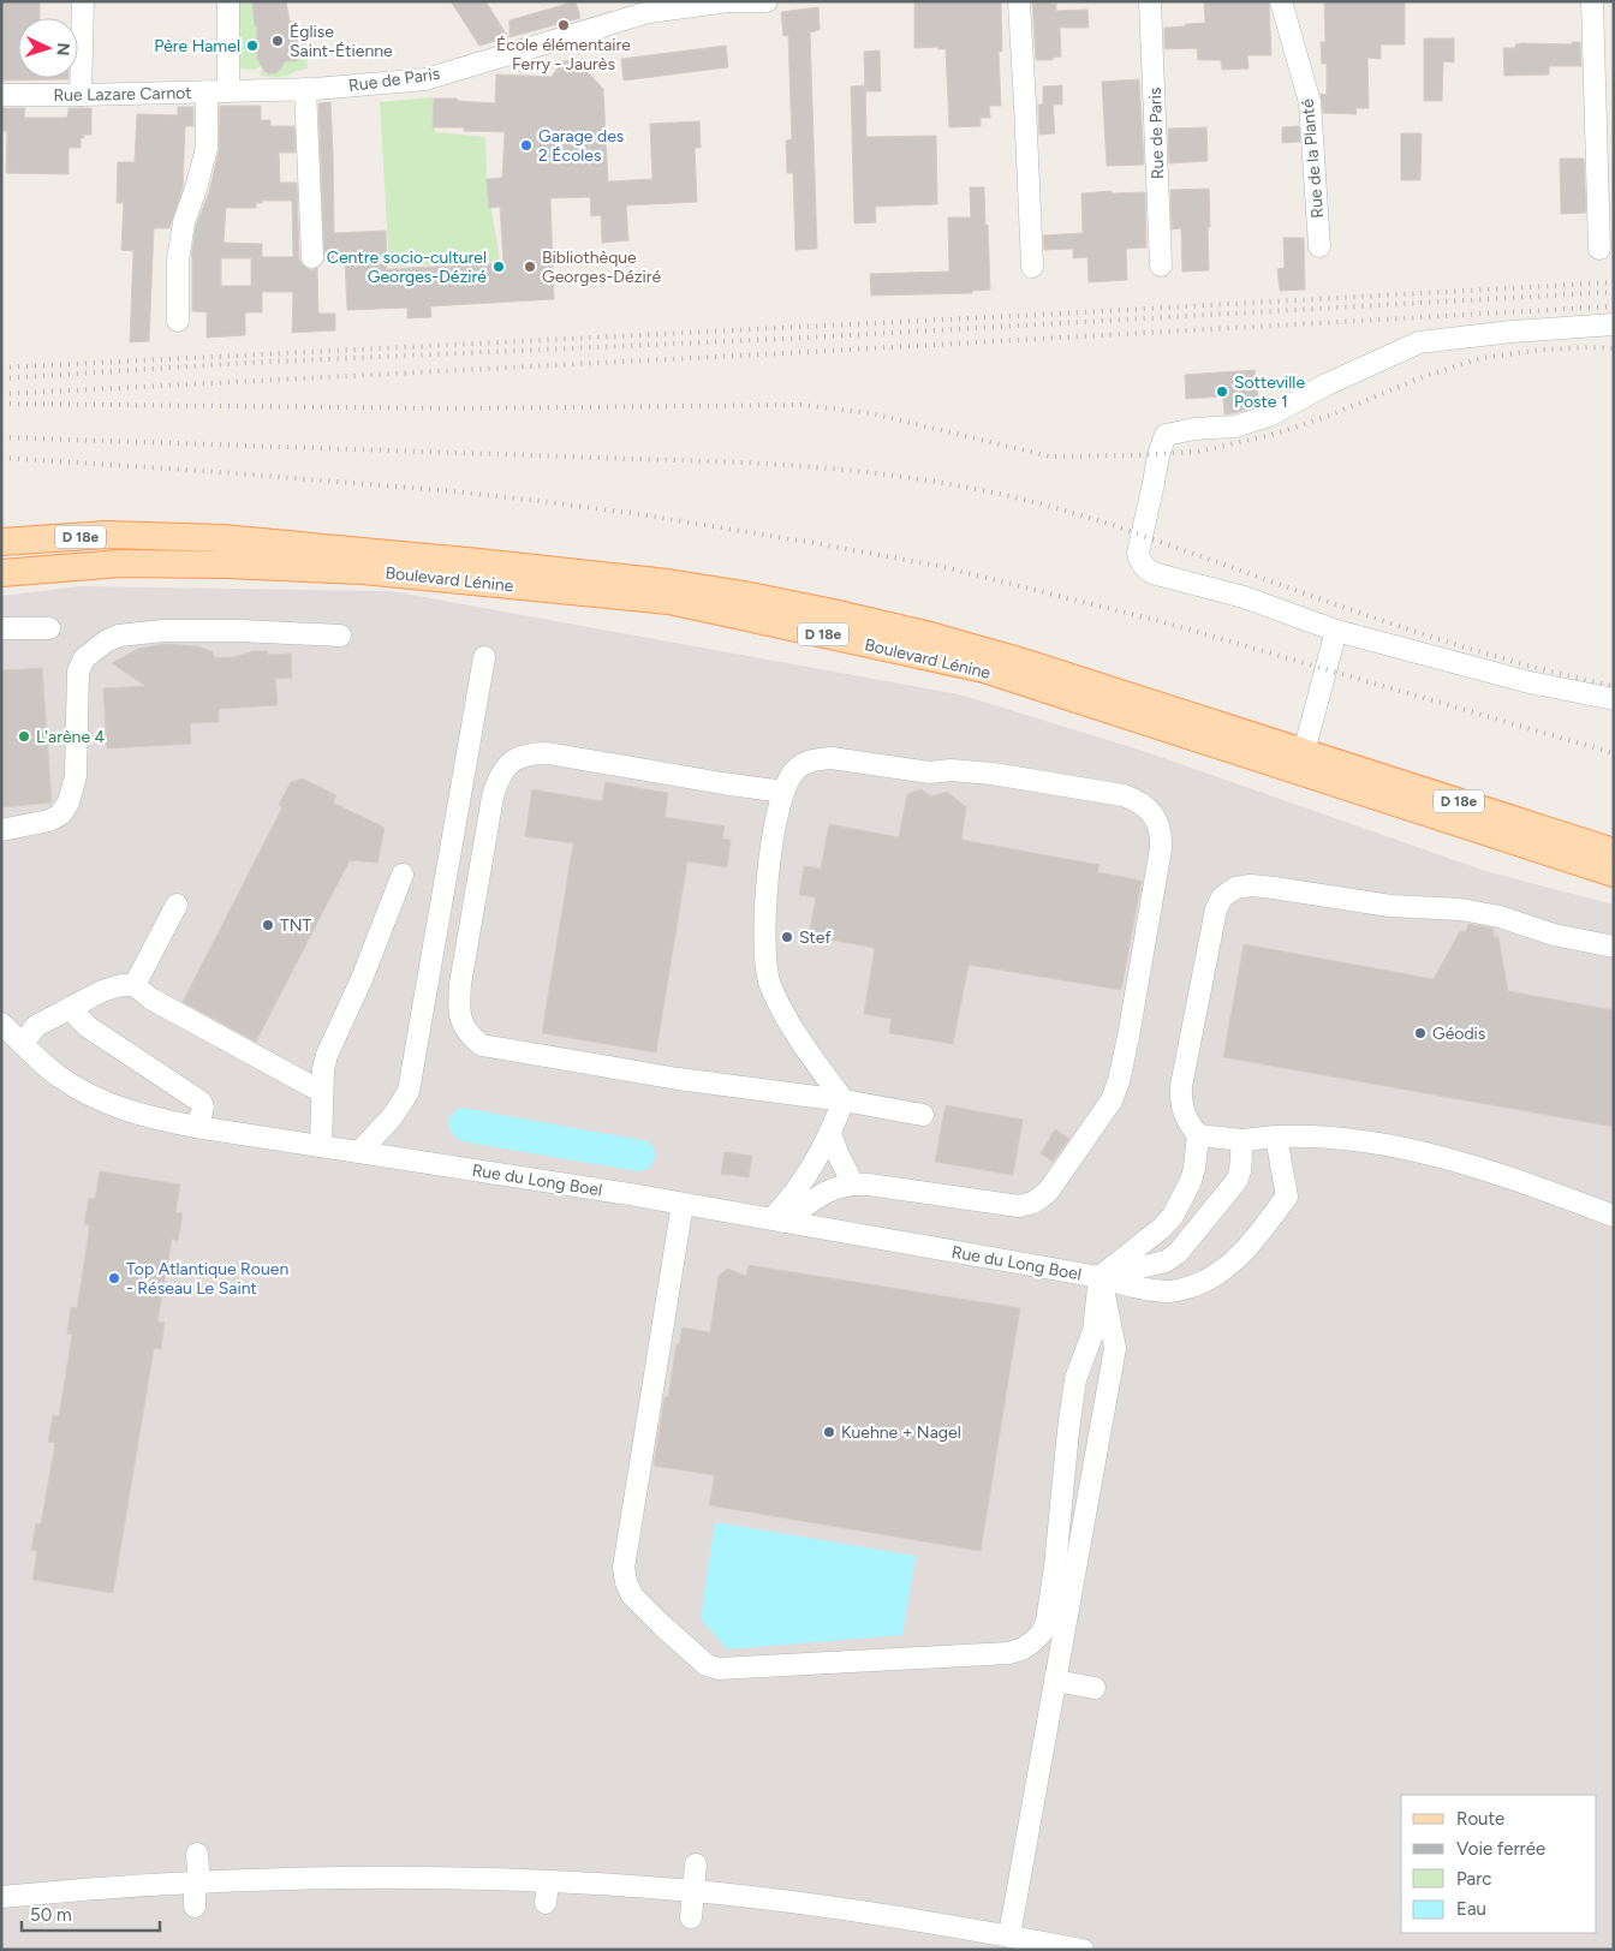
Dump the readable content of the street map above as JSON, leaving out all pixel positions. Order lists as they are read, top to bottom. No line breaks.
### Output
{"streets":{"main road":["D 18e","Boulevard Lénine"],"street":["Rue de Paris","Rue Lazare Carnot","Rue de la Planté","Rue du Long Boel"]},"crossings":[["Rue de Paris","Rue Lazare Carnot"]],"places":["École élémentaire Ferry - Jaurès","Église Saint-Étienne","Père Hamel","Garage des 2 Écoles","Centre socio-culturel Georges-Déziré","Bibliothèque Georges-Déziré","Sotteville Poste 1","L'arène 4","TNT","Stef","Géodis","Top Atlantique Rouen - Réseau Le Saint","Kuehne + Nagel"],"legend":["Route","Voie ferrée","Parc","Eau"],"scale_bar":"50 m","north":"right"}
